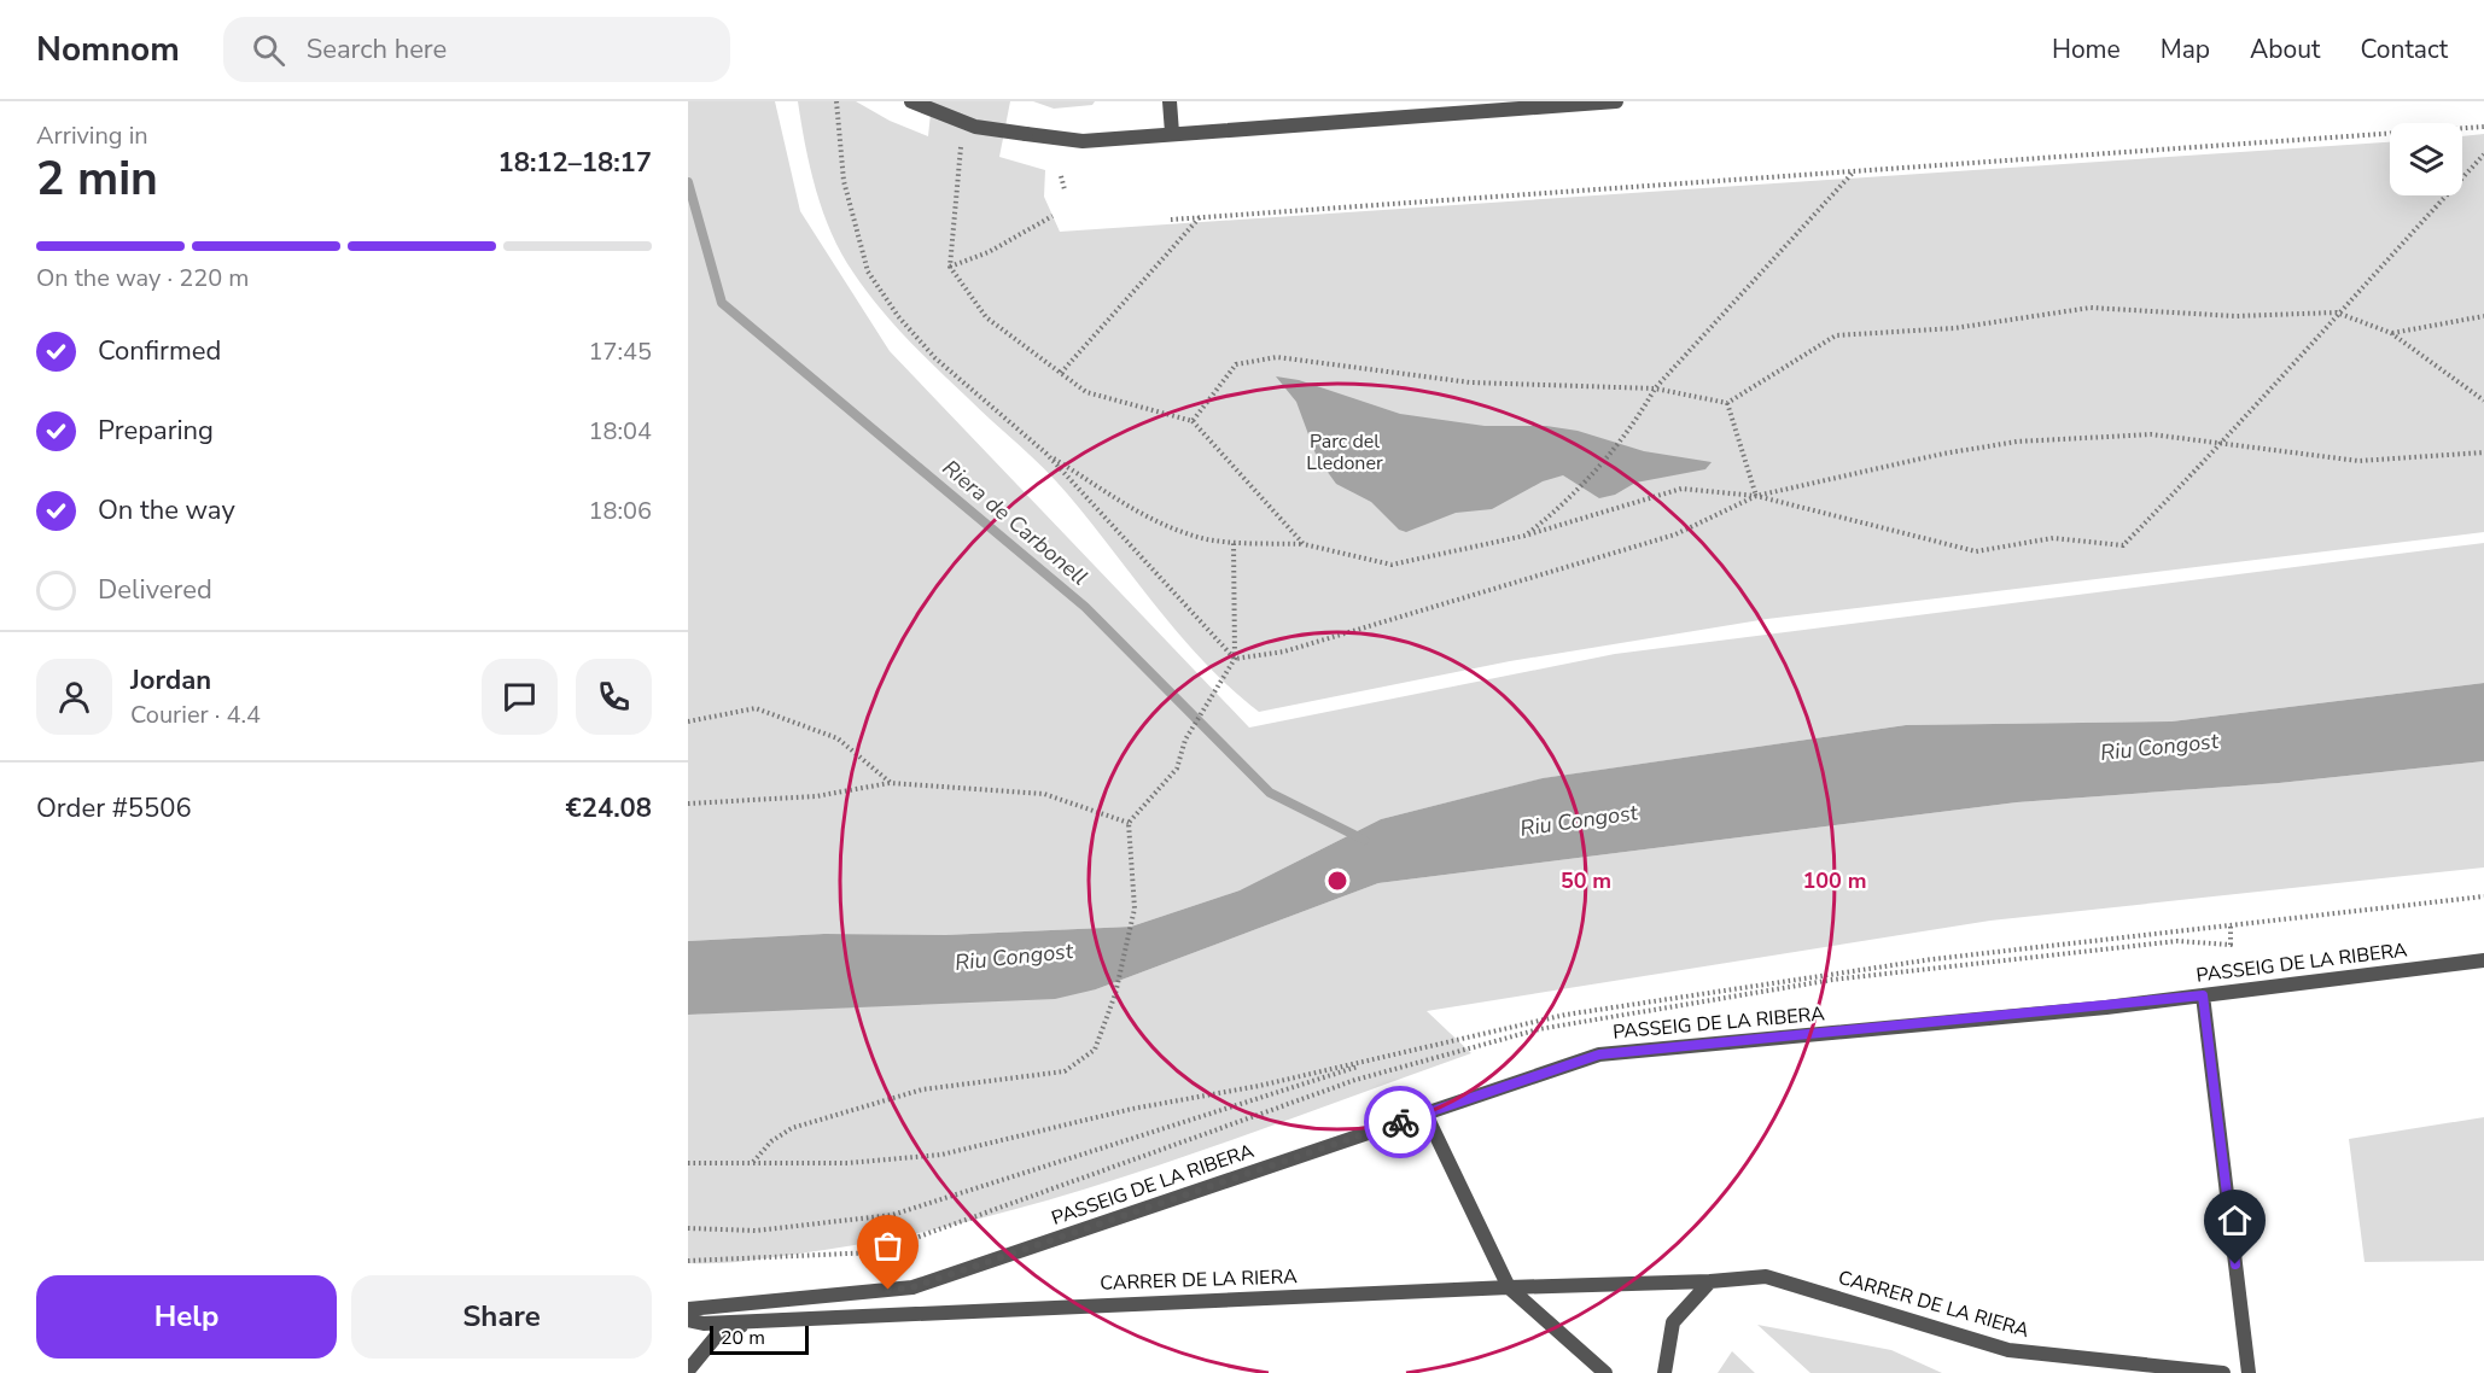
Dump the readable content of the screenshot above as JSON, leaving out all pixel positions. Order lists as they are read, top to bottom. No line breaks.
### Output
{"streets":{"street":["PASSEIG DE LA RIBERA","CARRER DE LA RIERA"]},"water":["Riera de Carbonell","Riu Congost"],"parks":["Parc del Lledoner"],"scale_bar":"20 m","page":{"header":"Nomnom","search":"Search here","nav":["Home","Map","About","Contact"],"heading":["2 min","Arriving in","18:12–18:17"],"panel":["Jordan","Courier · 4.4","Order #5506","€24.08"],"bar":"On the way · 220 m","list":[["Confirmed","17:45"],["Preparing","18:04"],["On the way","18:06"],"Delivered"],"buttons":["Help","Share"],"scale":"20 m"},"rings":["50 m","100 m"]}
